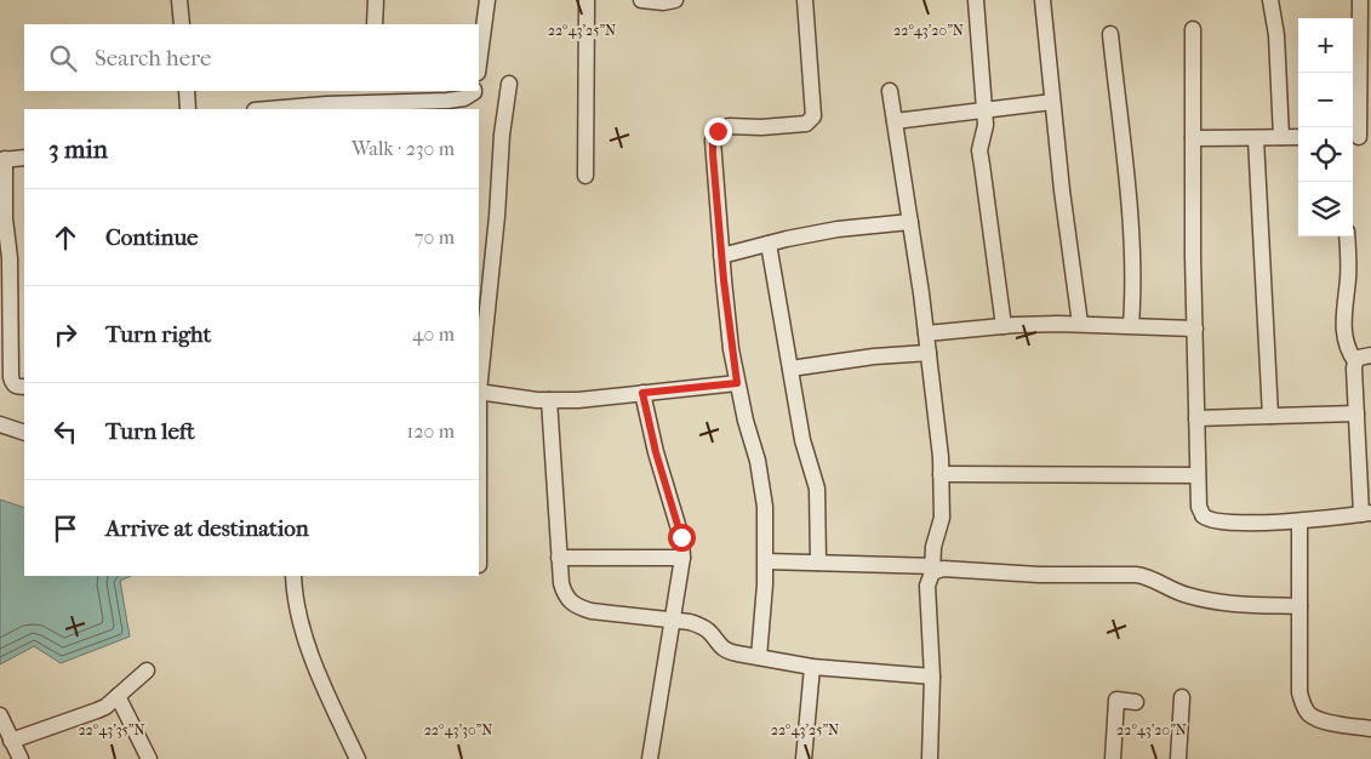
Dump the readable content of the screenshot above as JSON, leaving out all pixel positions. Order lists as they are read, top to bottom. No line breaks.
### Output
{"page":{"map_buttons":["+","−"],"search":"Search here","heading":["3 min","Walk · 230 m"],"list":[["Continue","70 m"],["Turn right","40 m"],["Turn left","120 m"],"Arrive at destination"]},"coordinates":["22°43'25\"N","22°43'20\"N","22°43'35\"N","22°43'30\"N"]}
